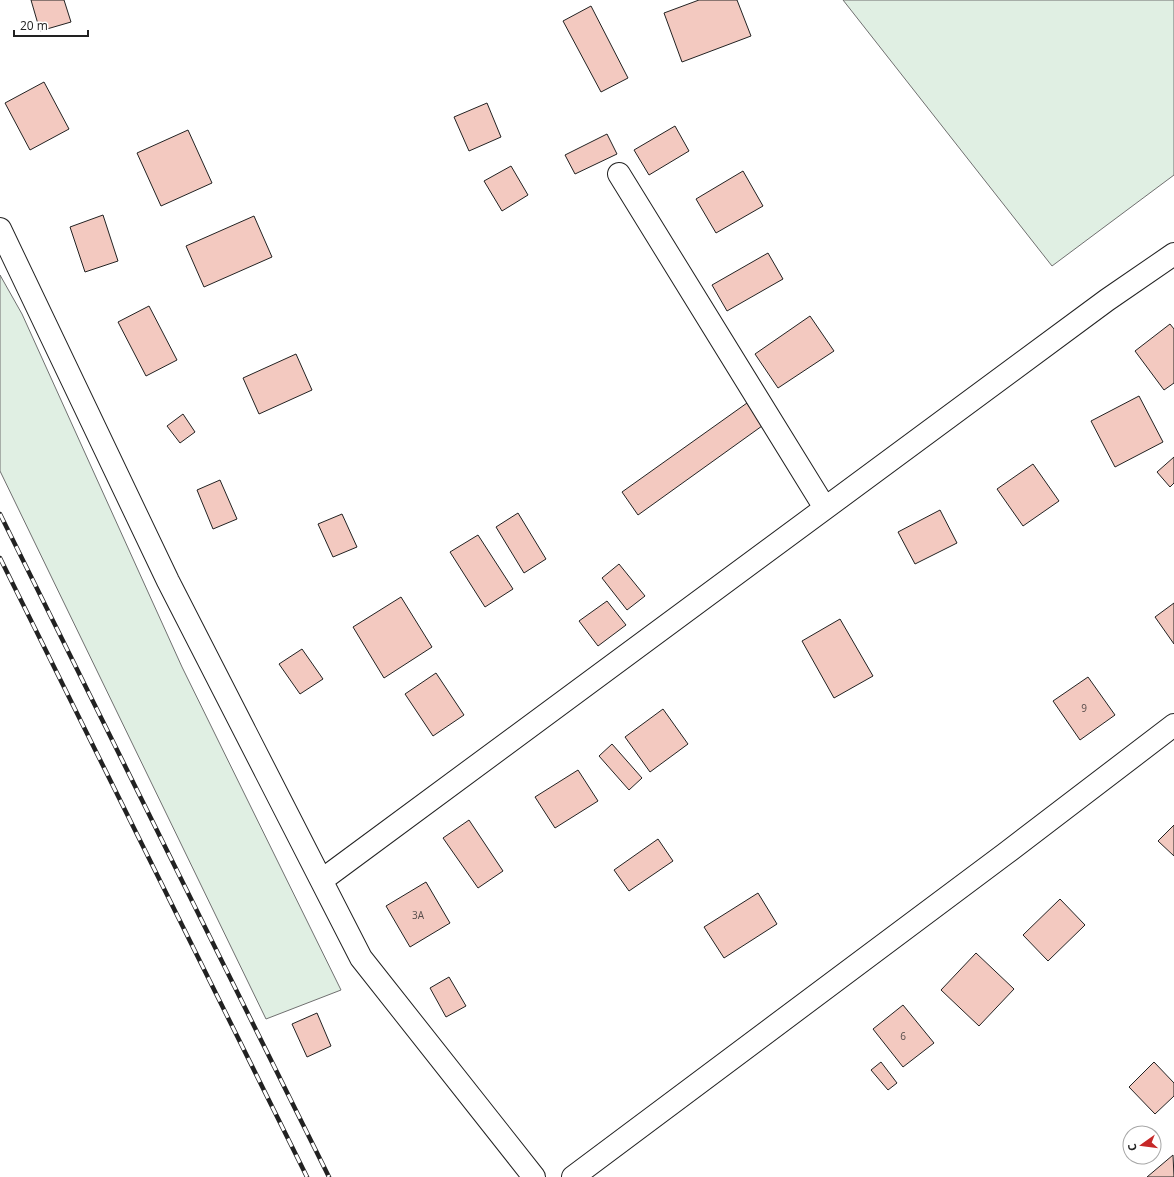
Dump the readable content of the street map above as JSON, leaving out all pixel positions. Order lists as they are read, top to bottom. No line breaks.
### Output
{"house_numbers":["9","3А","6"],"scale_bar":"20 m","north":"left"}
